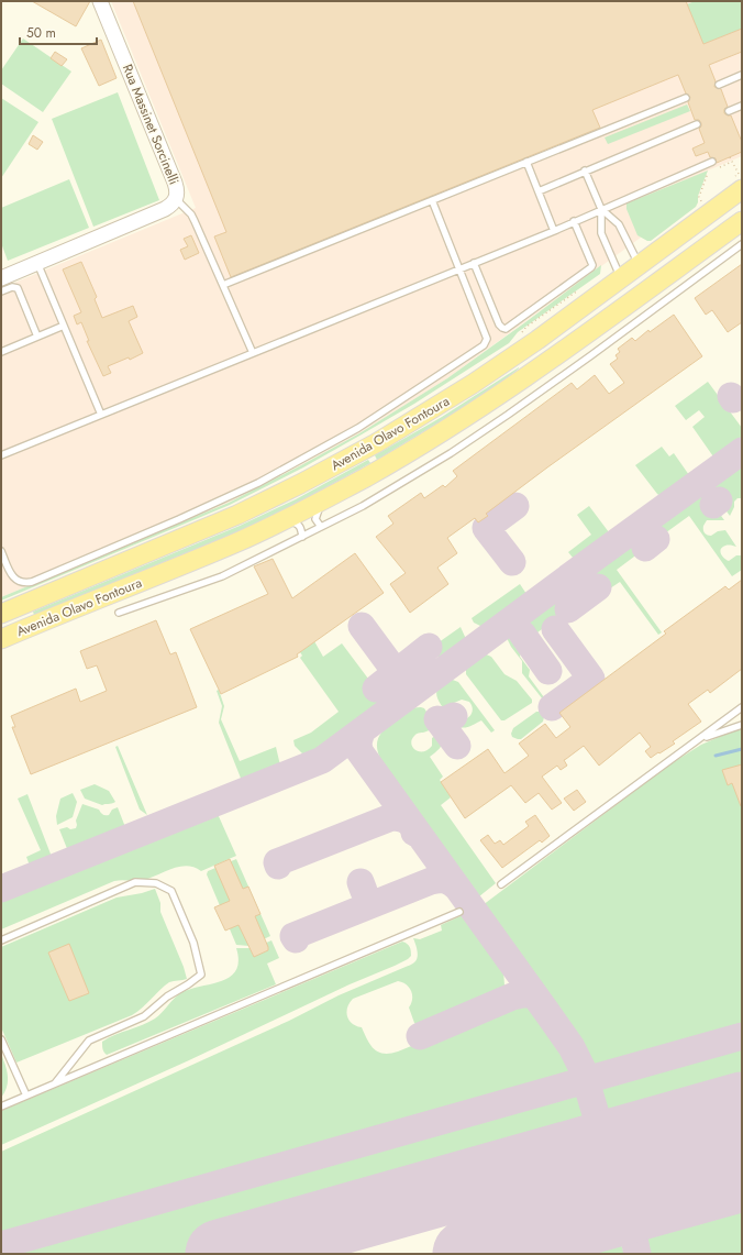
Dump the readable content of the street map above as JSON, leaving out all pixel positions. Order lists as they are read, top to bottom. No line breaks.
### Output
{"streets":{"main road":["Avenida Olavo Fontoura"],"street":["Rua Massinet Sorcinelli"]},"scale_bar":"50 m"}
